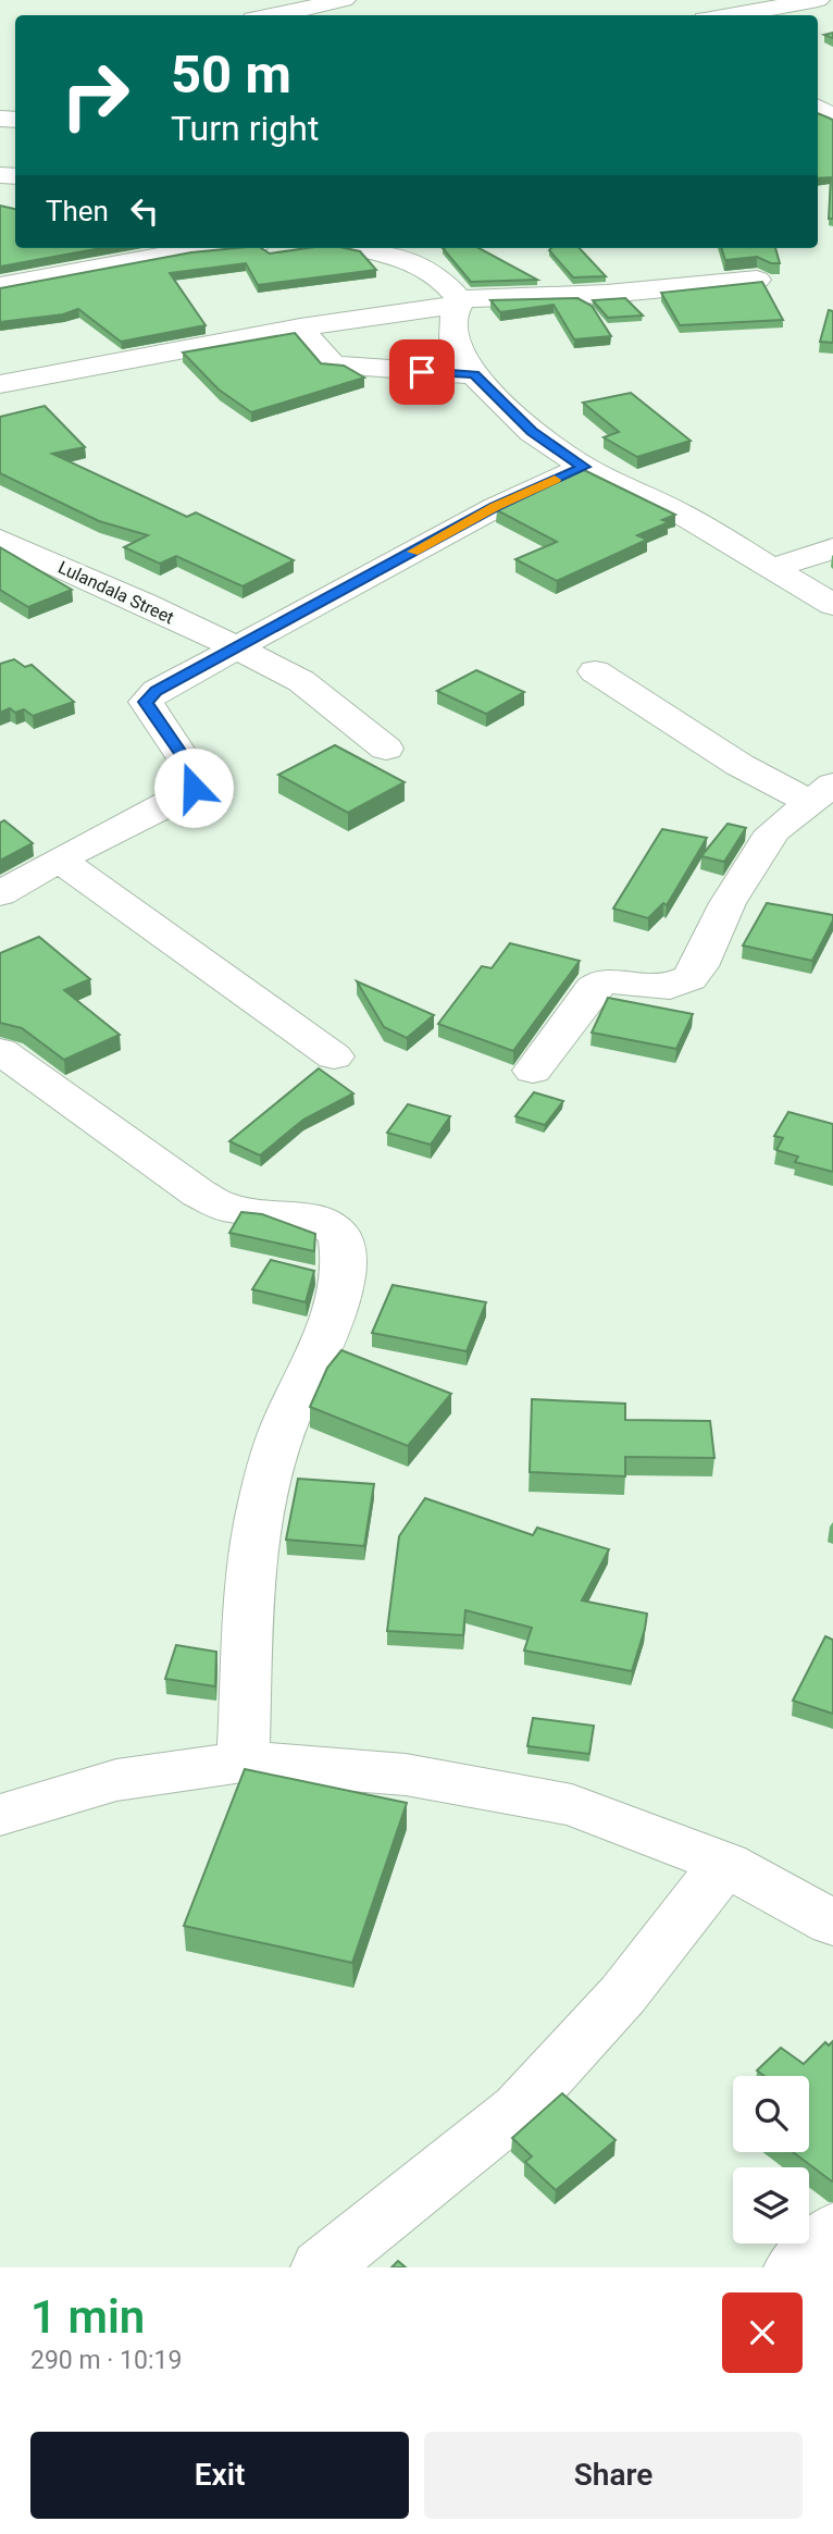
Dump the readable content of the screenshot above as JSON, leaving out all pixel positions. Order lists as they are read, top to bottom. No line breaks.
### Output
{"streets":{"street":["Lulandala Street"]},"page":{"turn":["50 m","Turn right"],"then":"Then","heading":["1 min","290 m · 10:19"],"buttons":["Exit","Share"]}}
